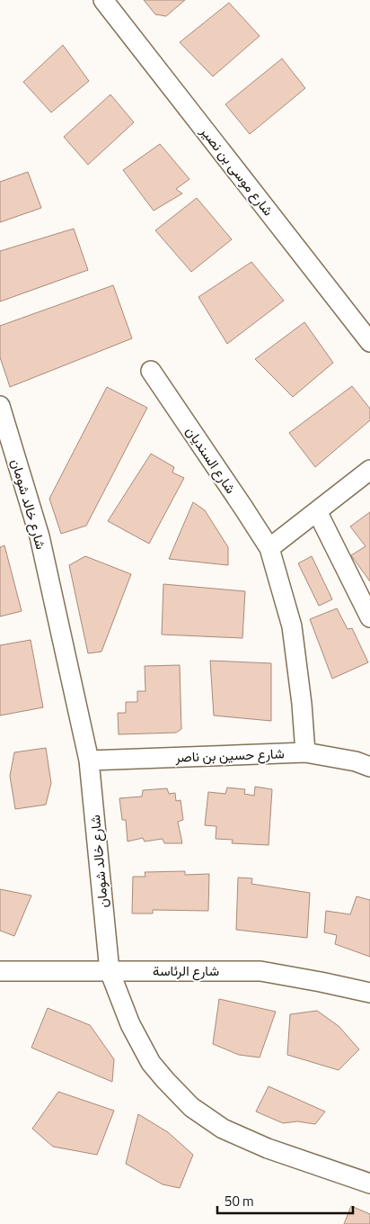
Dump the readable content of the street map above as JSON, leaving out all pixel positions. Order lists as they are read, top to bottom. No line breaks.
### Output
{"streets":{"street":["شارع موسى بن نصير","شارع السنديان","شارع خالد شومان","شارع حسين بن ناصر","شارع الرئاسة"]},"crossings":[["شارع السنديان","شارع حسين بن ناصر"],["شارع خالد شومان","شارع حسين بن ناصر"],["شارع خالد شومان","شارع الرئاسة"]],"scale_bar":"50 m"}
